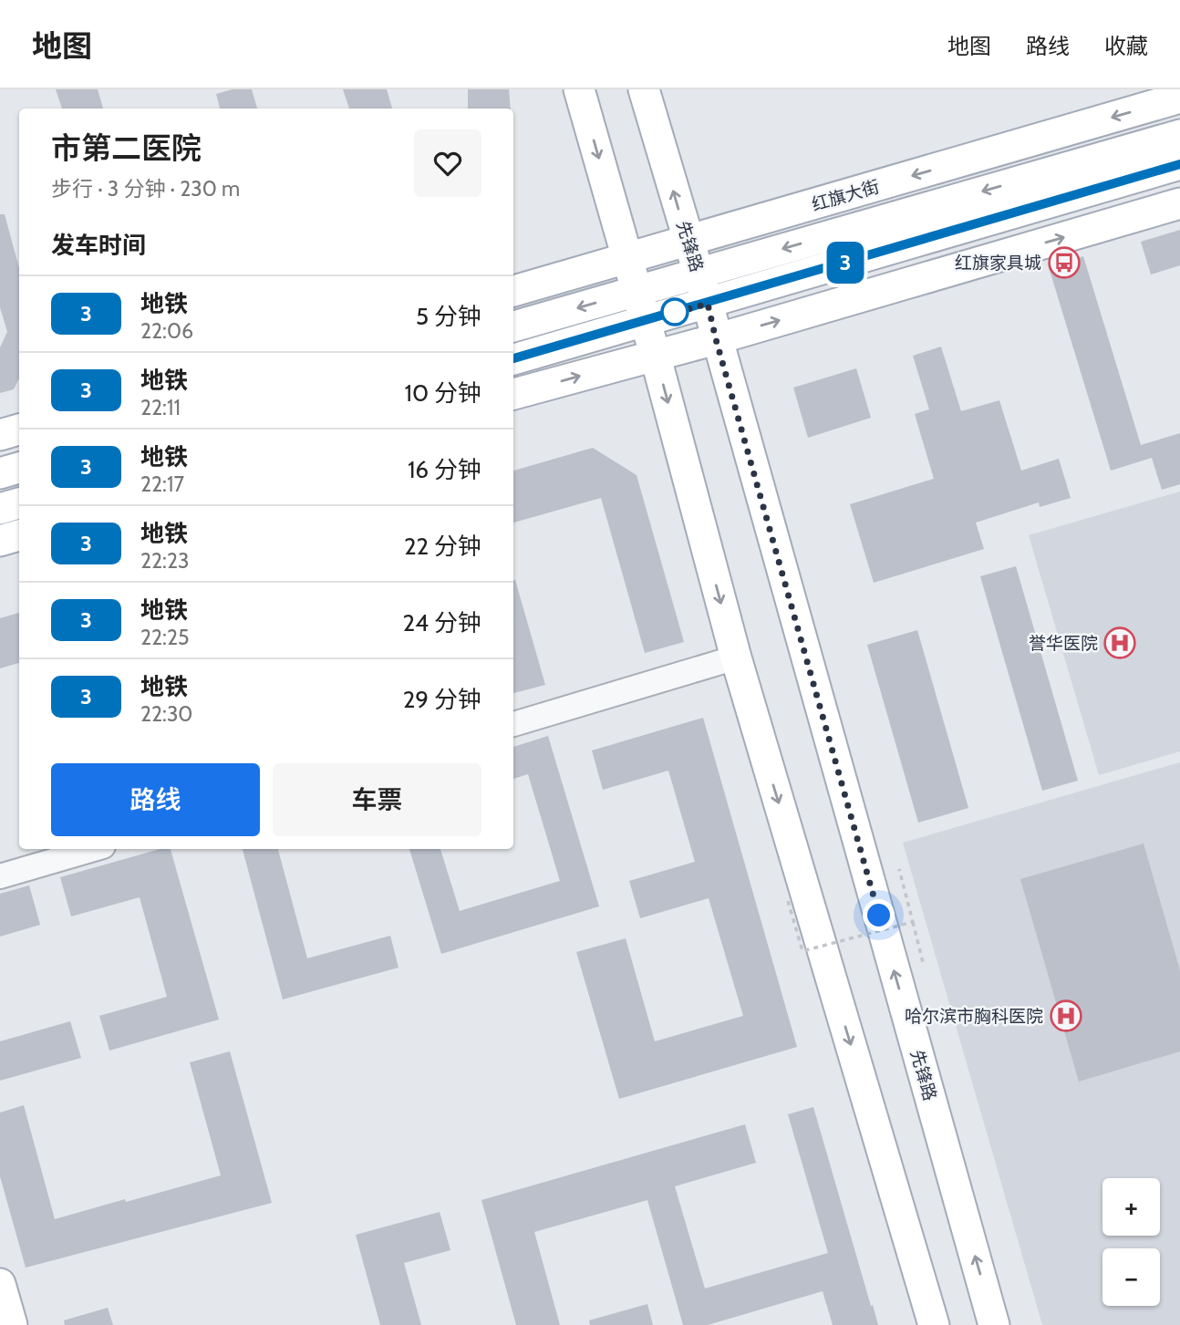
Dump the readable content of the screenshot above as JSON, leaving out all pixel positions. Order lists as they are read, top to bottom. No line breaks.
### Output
{"streets":{"main road":["红旗大街","先锋路"]},"crossings":[["红旗大街","先锋路"]],"places":{"bus stop":["红旗家具城"],"hospital":["誉华医院","哈尔滨市胸科医院"]},"lines":["metro line 3"],"page":{"header":"地图","nav":["地图","路线","收藏"],"on_map":"3","heading":[["市第二医院","步行 · 3 分钟 · 230 m"],"发车时间"],"list":[{"mark":"3","name":"地铁","note":"22:06","value":"5 分钟"},{"mark":"3","name":"地铁","note":"22:11","value":"10 分钟"},{"mark":"3","name":"地铁","note":"22:17","value":"16 分钟"},{"mark":"3","name":"地铁","note":"22:23","value":"22 分钟"},{"mark":"3","name":"地铁","note":"22:25","value":"24 分钟"},{"mark":"3","name":"地铁","note":"22:30","value":"29 分钟"}],"buttons":["路线","车票"],"map_buttons":["+","−"]}}
